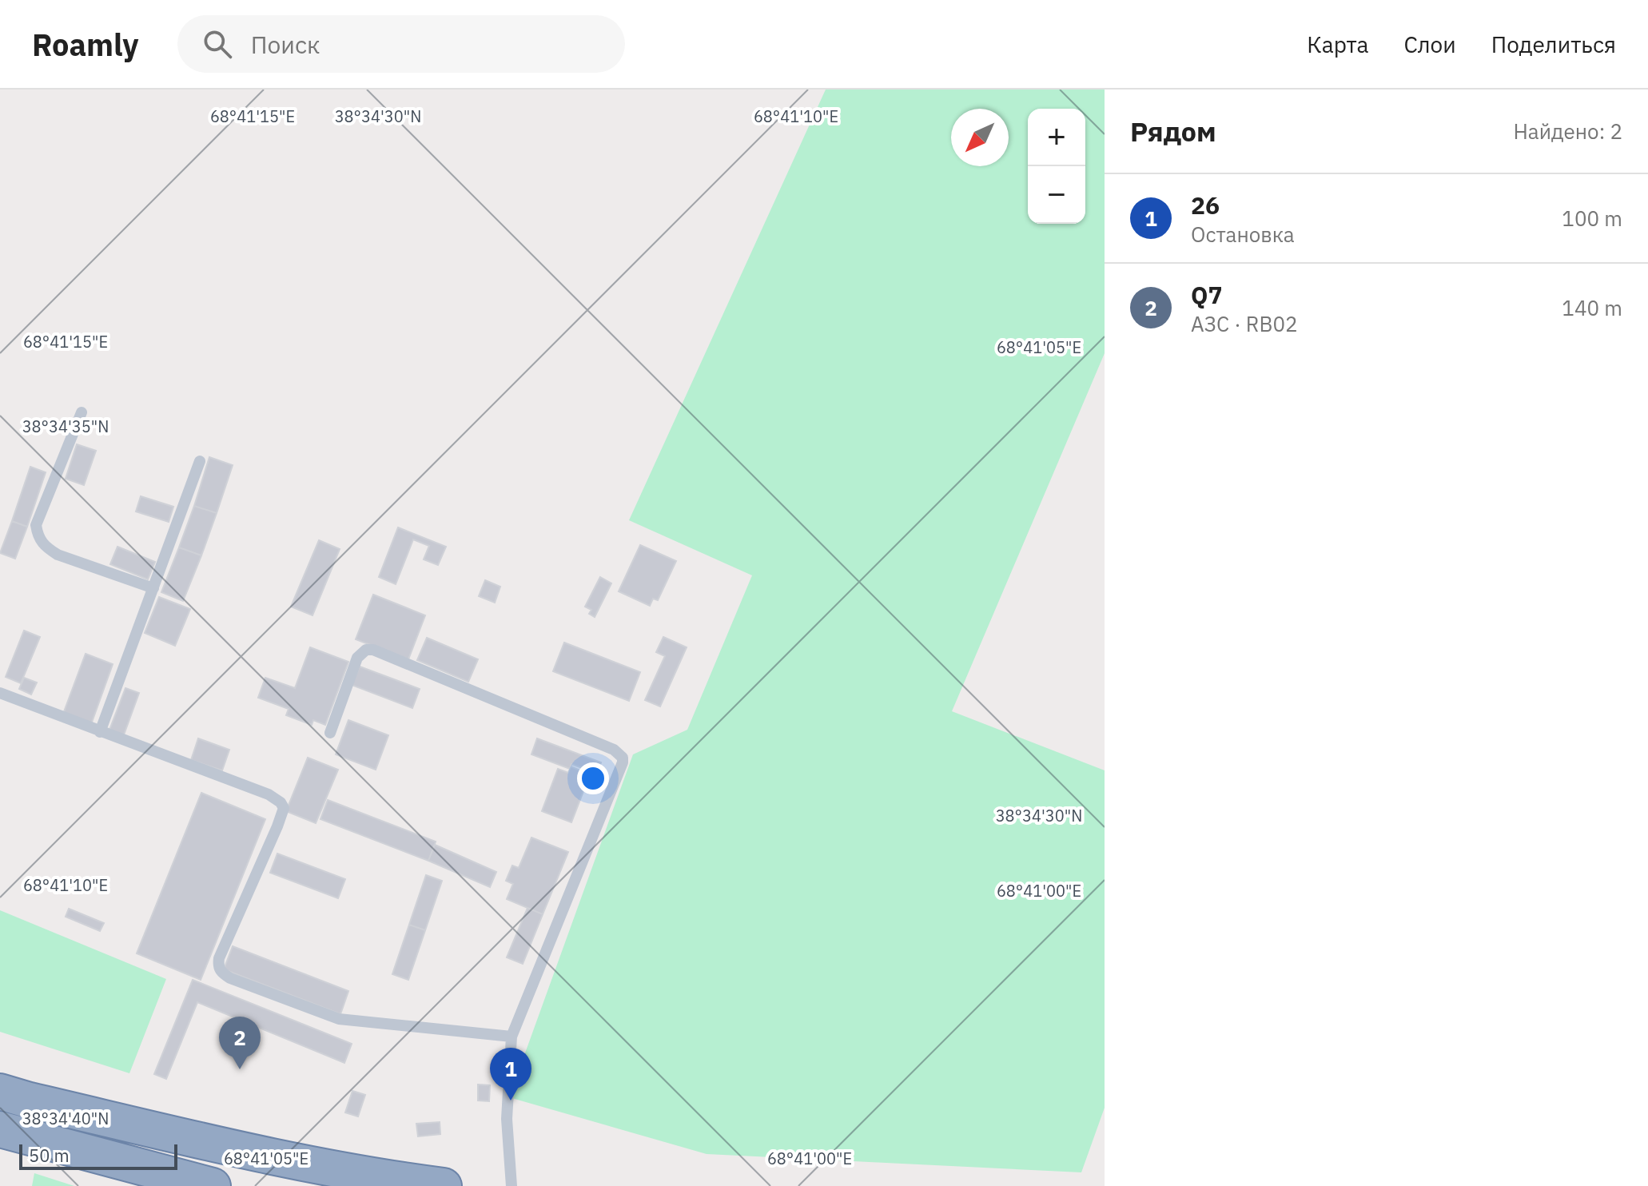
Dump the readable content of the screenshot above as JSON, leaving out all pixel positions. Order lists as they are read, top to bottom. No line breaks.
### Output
{"scale_bar":"50 m","north":"bottom left","page":{"header":"Roamly","search":"Поиск","nav":["Карта","Слои","Поделиться"],"heading":["Рядом","Найдено: 2"],"map_buttons":["+","−"],"list":[{"mark":"1","name":"26","note":"Остановка","value":"100 m"},{"mark":"2","name":"Q7","note":"АЗС · RB02","value":"140 m"}],"pins":["2","1"],"scale":"50 m"},"coordinates":["68°41'15\"E","38°34'30\"N","68°41'10\"E","68°41'05\"E","38°34'35\"N","68°41'00\"E","38°34'40\"N"]}
